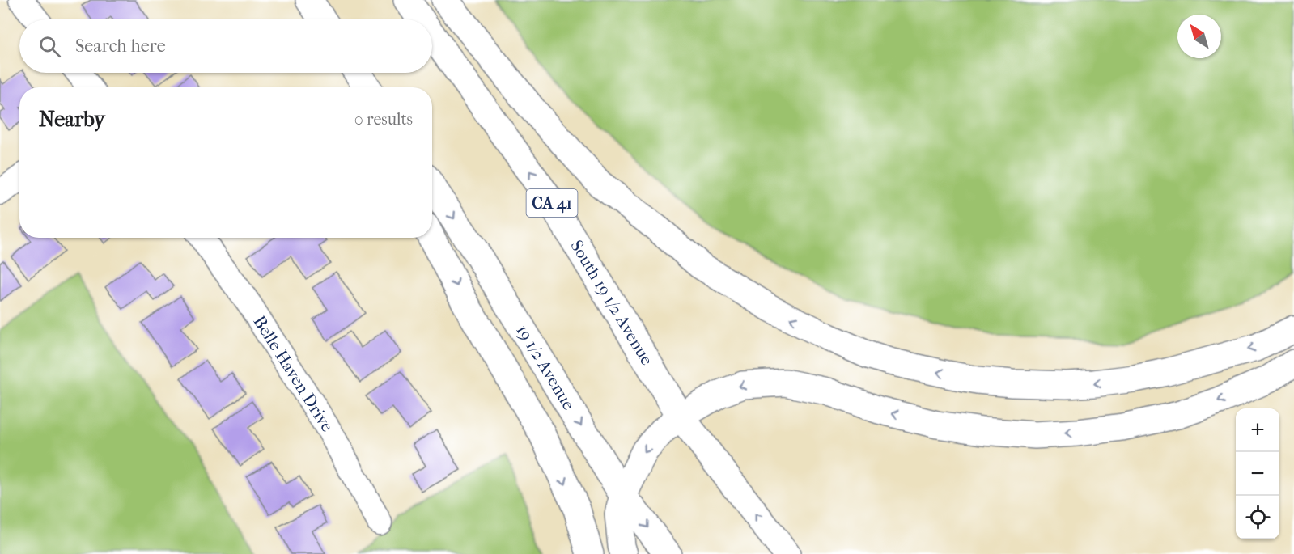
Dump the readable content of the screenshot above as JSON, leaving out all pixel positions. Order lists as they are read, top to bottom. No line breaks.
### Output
{"streets":{"highway":["CA 41","South 19 1/2 Avenue","19 1/2 Avenue"],"street":["Belle Haven Drive"]},"north":"top left","page":{"search":"Search here","heading":["Nearby","0 results"],"map_buttons":["+","−"]}}
